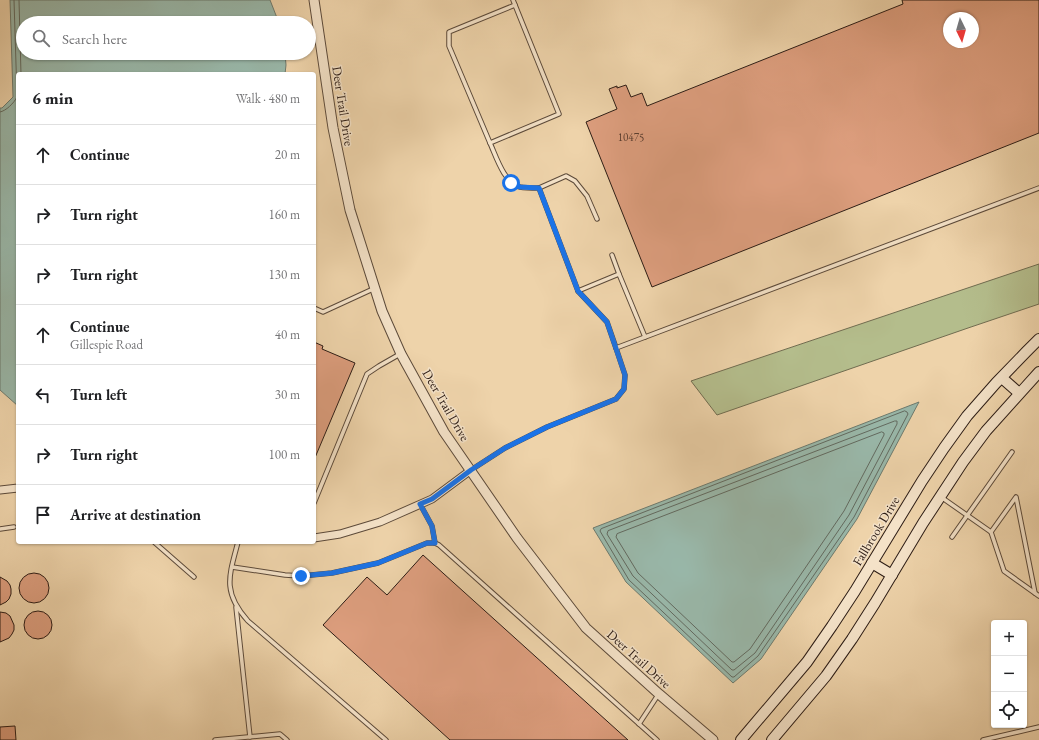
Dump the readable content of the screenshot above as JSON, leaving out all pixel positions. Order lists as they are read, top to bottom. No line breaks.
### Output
{"streets":{"main road":["Fallbrook Drive"],"street":["Deer Trail Drive"]},"house_numbers":["10475"],"north":"bottom","page":{"search":"Search here","heading":["6 min","Walk · 480 m"],"list":[["Continue","20 m"],["Turn right","160 m"],["Turn right","130 m"],["Continue","Gillespie Road","40 m"],["Turn left","30 m"],["Turn right","100 m"],"Arrive at destination"],"map_buttons":["+","−"]}}
